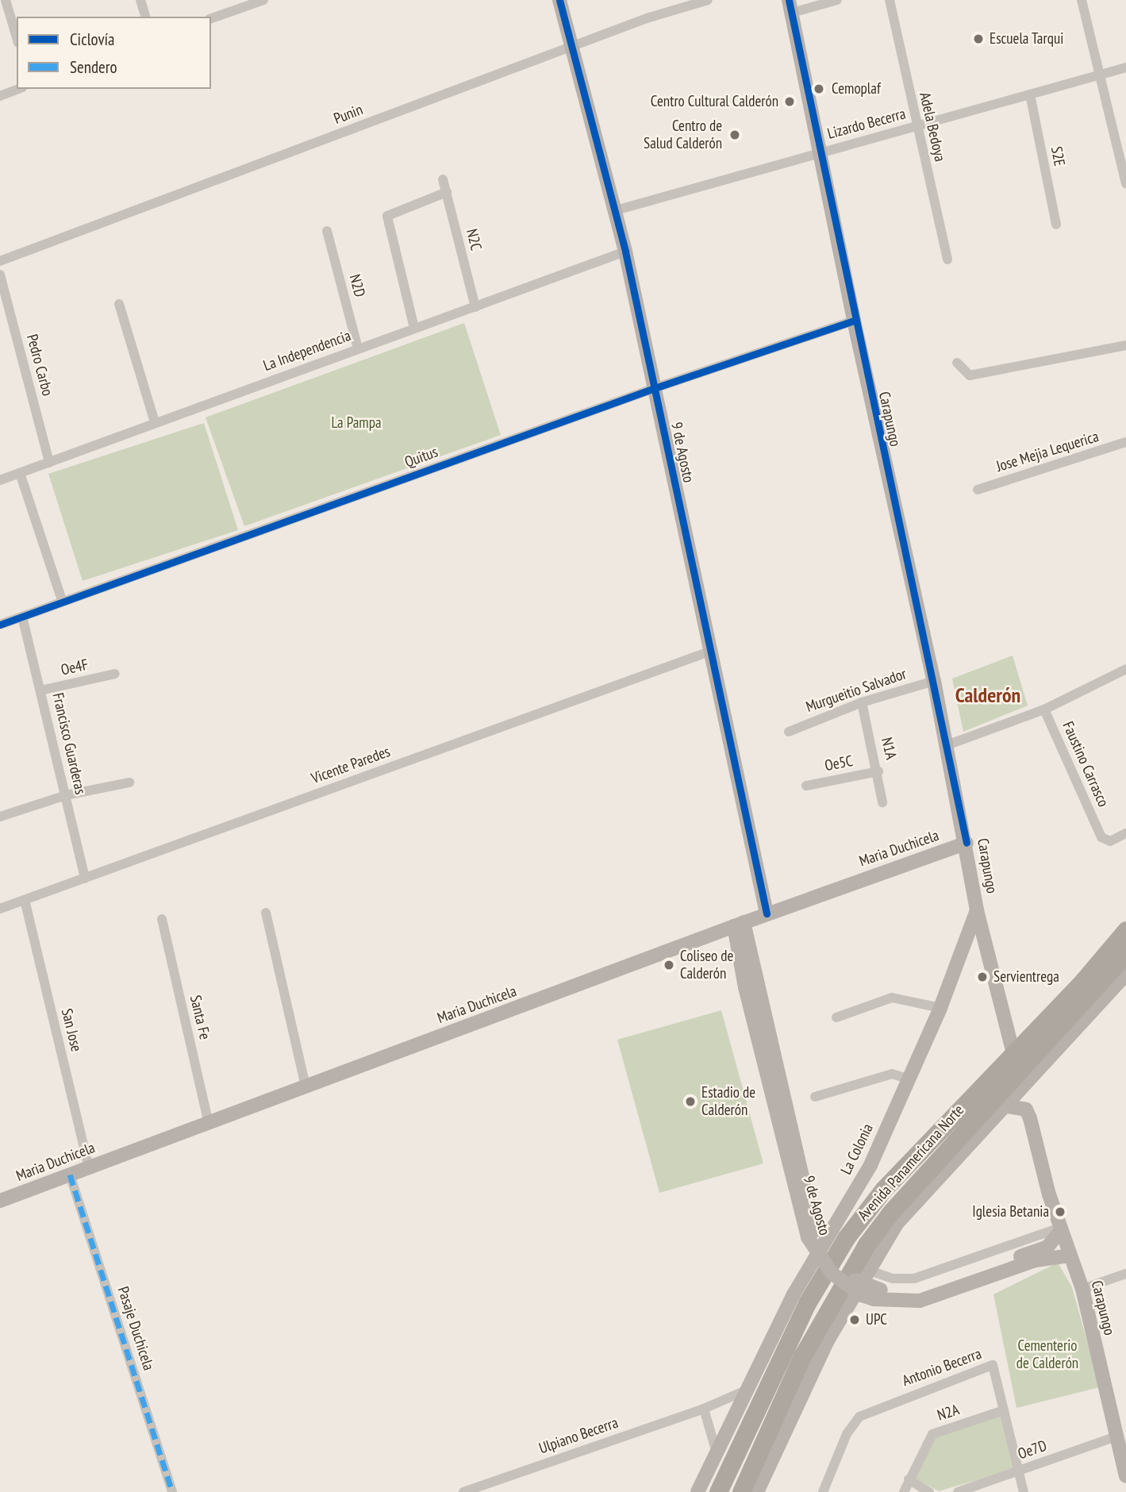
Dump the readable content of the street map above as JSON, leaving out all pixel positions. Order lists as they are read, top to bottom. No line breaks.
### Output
{"streets":{"highway":["Avenida Panamericana Norte"],"main road":["Carapungo","9 de Agosto","Maria Duchicela","La Colonia"],"street":["Punin","Lizardo Becerra","Adela Bedoya","S2E","N2C","N2D","La Independencia","Pedro Carbo","Jose Mejia Lequerica","Quitus","Oe4F","Murgueitio Salvador","Francisco Guarderas","N1A","Oe5C","Faustino Carrasco","Vicente Paredes","Santa Fe","San Jose","Pasaje Duchicela","Antonio Becerra","N2A","Ulpiano Becerra","Oe7D"]},"crossings":[["Punin","9 de Agosto"],["Lizardo Becerra","Adela Bedoya"],["Lizardo Becerra","S2E"],["Lizardo Becerra","Carapungo"],["Lizardo Becerra","9 de Agosto"],["N2C","La Independencia"],["N2D","La Independencia"],["La Independencia","Pedro Carbo"],["La Independencia","9 de Agosto"],["Carapungo","9 de Agosto"],["Carapungo","Quitus"],["Carapungo","Murgueitio Salvador"],["Carapungo","Maria Duchicela"],["Carapungo","La Colonia"],["Carapungo","Avenida Panamericana Norte"],["Carapungo","Oe7D"],["9 de Agosto","Quitus"],["9 de Agosto","Vicente Paredes"],["9 de Agosto","Maria Duchicela"],["Quitus","Francisco Guarderas"],["Oe4F","Francisco Guarderas"],["Murgueitio Salvador","N1A"],["Francisco Guarderas","Vicente Paredes"],["N1A","Oe5C"],["Vicente Paredes","San Jose"],["Maria Duchicela","Santa Fe"],["Maria Duchicela","San Jose"],["Maria Duchicela","Pasaje Duchicela"],["La Colonia","Ulpiano Becerra"],["Antonio Becerra","N2A"],["Antonio Becerra","Oe7D"]],"districts":["Calderón"],"parks":["La Pampa","Cementerio de Calderón"],"places":["Escuela Tarqui","Cemoplaf","Centro Cultural Calderón","Centro de Salud Calderón","Coliseo de Calderón","Servientrega","Estadio de Calderón","Iglesia Betania","UPC"],"legend":["Ciclovía","Sendero"]}
